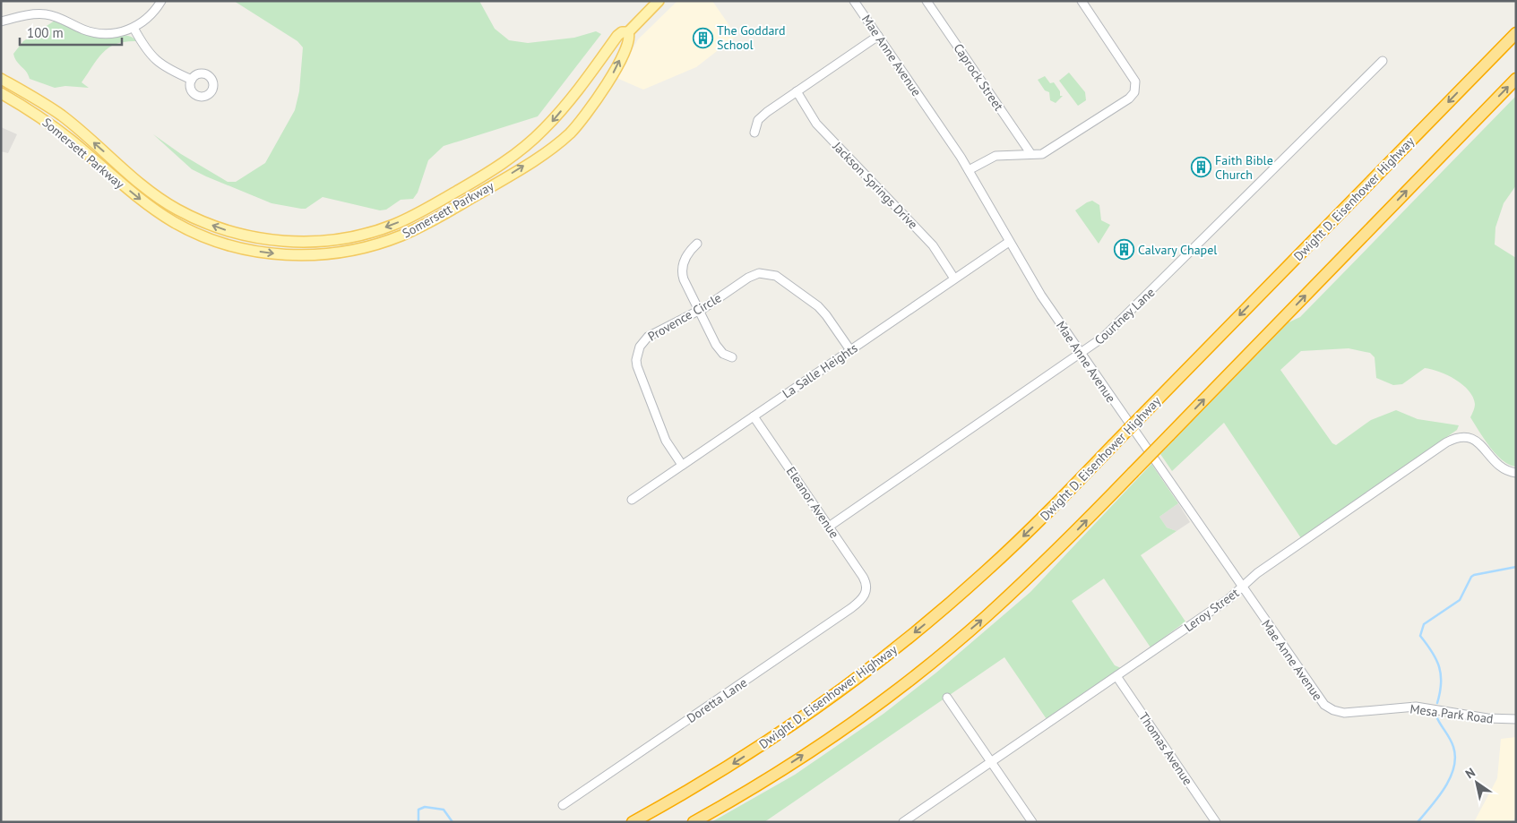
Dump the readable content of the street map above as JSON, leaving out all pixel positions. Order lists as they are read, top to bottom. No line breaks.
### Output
{"streets":{"highway":["Dwight D. Eisenhower Highway"],"main road":["Somersett Parkway"],"street":["Mae Anne Avenue","Caprock Street","Jackson Springs Drive","Courtney Lane","Provence Circle","La Salle Heights","Eleanor Avenue","Leroy Street","Doretta Lane","Mesa Park Road","Thomas Avenue"]},"crossings":[["Mae Anne Avenue","Courtney Lane"],["Mae Anne Avenue","La Salle Heights"],["Mae Anne Avenue","Leroy Street"],["Mae Anne Avenue","Mesa Park Road"],["Jackson Springs Drive","La Salle Heights"],["Courtney Lane","Eleanor Avenue"],["Provence Circle","La Salle Heights"],["La Salle Heights","Eleanor Avenue"],["Eleanor Avenue","Doretta Lane"],["Leroy Street","Thomas Avenue"]],"places":{"building":["The Goddard School","Faith Bible Church","Calvary Chapel"]},"scale_bar":"100 m","north":"top left"}
